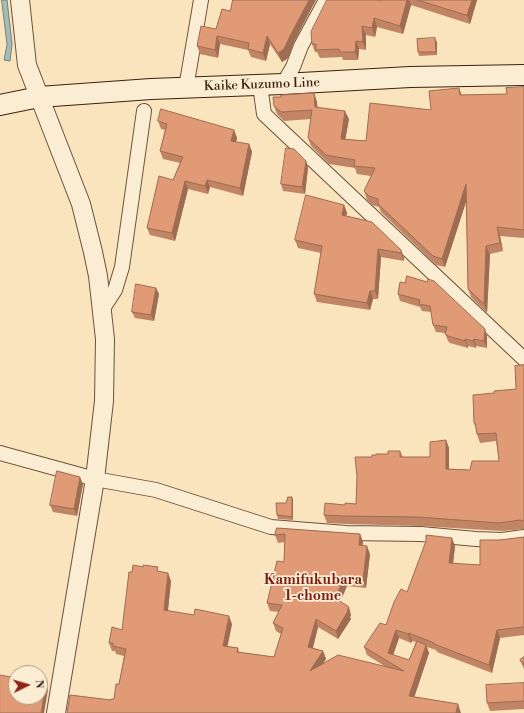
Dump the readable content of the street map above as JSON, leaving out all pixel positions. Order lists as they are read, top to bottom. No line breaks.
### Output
{"streets":{"main road":["Kaike Kuzumo Line"]},"districts":["Kamifukubara 1-chome"],"north":"right"}
